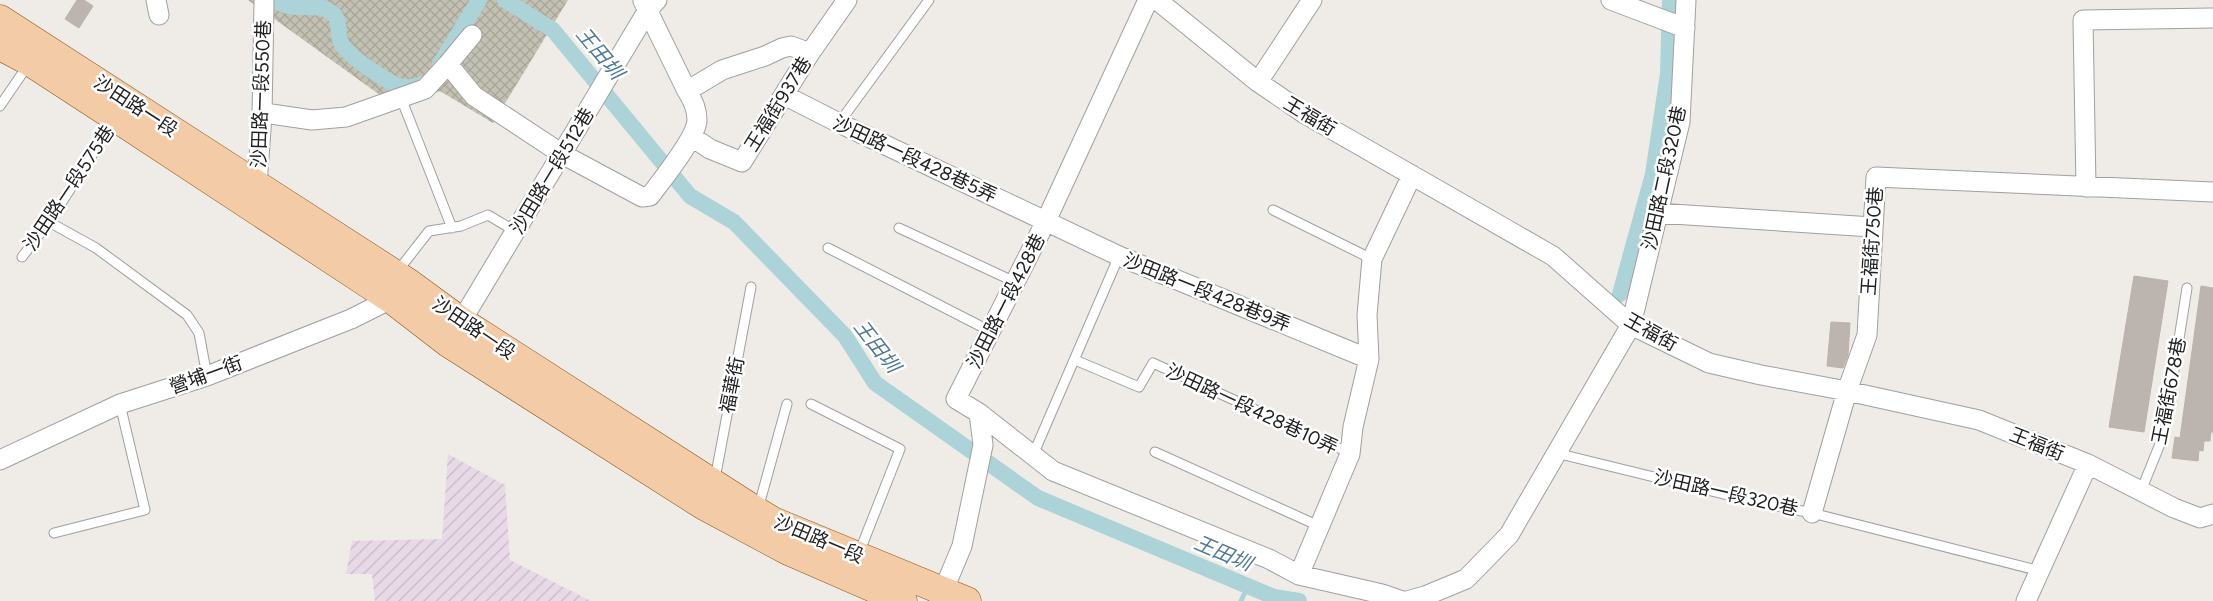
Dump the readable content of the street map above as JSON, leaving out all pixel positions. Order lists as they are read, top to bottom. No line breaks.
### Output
{"streets":{"main road":["沙田路一段"],"street":["沙田路一段550巷","王福街937巷","王福街","沙田路一段428巷5弄","沙田路一段512巷","沙田路二段320巷","王福街750巷","沙田路一段428巷9弄","沙田路一段428巷","營埔一街"],"lane":["沙田路一段575巷","福華街","王福街678巷","沙田路一段428巷10弄","沙田路一段320巷"]},"crossings":[["沙田路一段550巷","沙田路一段"],["王福街937巷","沙田路一段428巷5弄"],["沙田路一段","沙田路一段512巷"],["沙田路一段","沙田路一段575巷"],["沙田路一段","營埔一街"],["沙田路一段","福華街"],["王福街","沙田路二段320巷"],["王福街","王福街750巷"],["王福街","王福街678巷"],["沙田路一段428巷5弄","沙田路一段428巷9弄"],["沙田路一段428巷5弄","沙田路一段428巷"],["王福街750巷","沙田路一段320巷"],["沙田路一段428巷9弄","沙田路一段428巷"]],"water":["王田圳"]}
